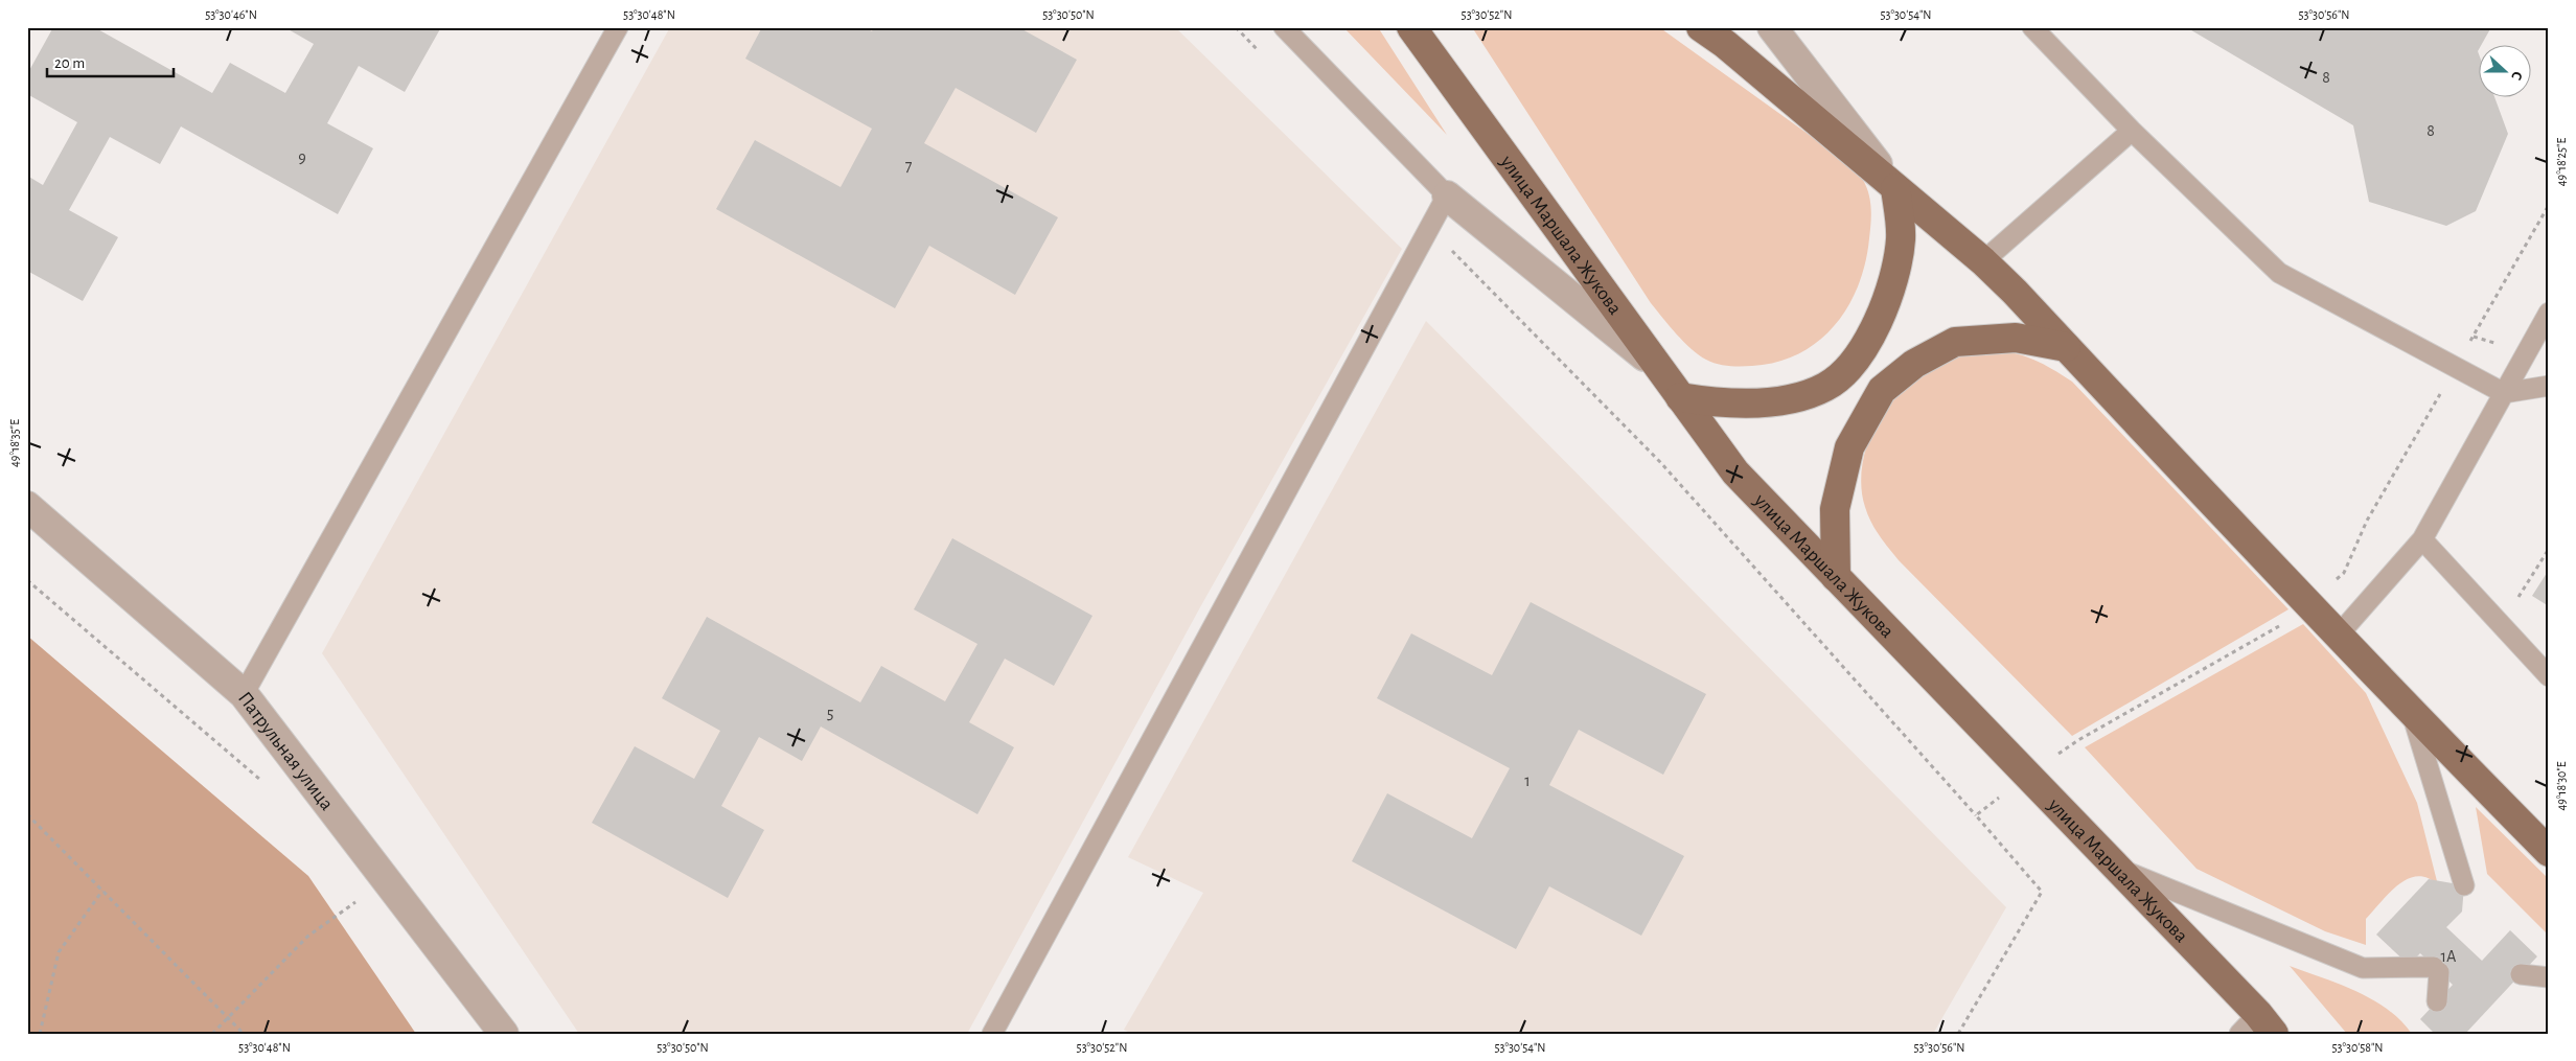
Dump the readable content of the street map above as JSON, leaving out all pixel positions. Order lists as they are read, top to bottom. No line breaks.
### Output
{"streets":{"main road":["улица Маршала Жукова"],"street":["Патрульная улица"]},"house_numbers":["8","8","9","7","5","1","1А"],"scale_bar":"20 m","north":"right","coordinates":["53°30'46\"N","53°30'48\"N","53°30'50\"N","53°30'52\"N","53°30'54\"N","53°30'56\"N","49°18'25\"E","49°18'35\"E","49°18'30\"E","53°30'58\"N"]}
